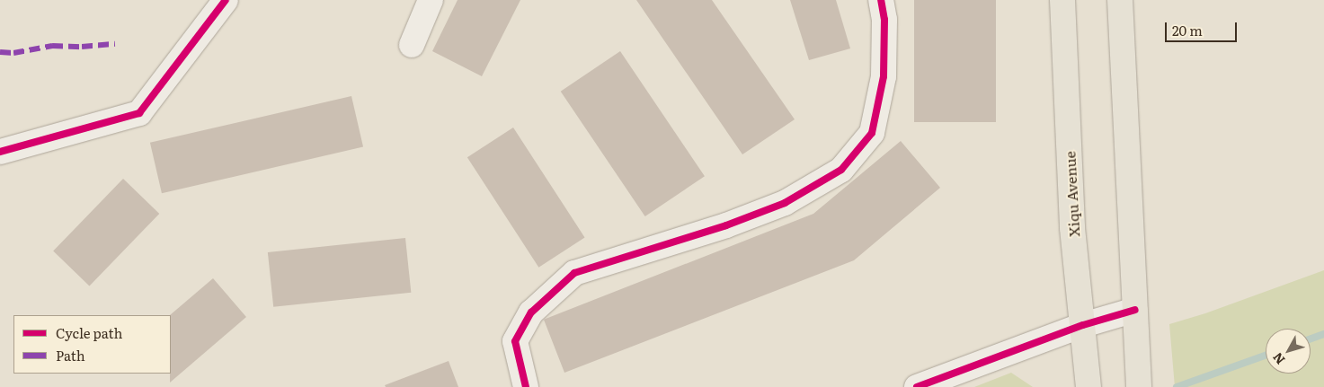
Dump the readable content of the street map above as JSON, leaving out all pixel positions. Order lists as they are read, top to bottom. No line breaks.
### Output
{"streets":{"main road":["Xiqu Avenue"]},"legend":["Cycle path","Path"],"scale_bar":"20 m","north":"bottom left"}
